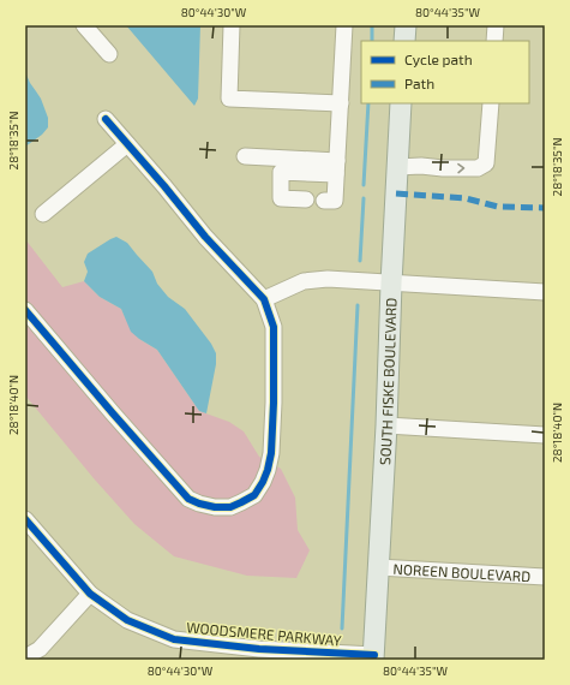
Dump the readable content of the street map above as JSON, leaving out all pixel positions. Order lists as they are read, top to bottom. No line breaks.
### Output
{"streets":{"main road":["SOUTH FISKE BOULEVARD"],"street":["NOREEN BOULEVARD","WOODSMERE PARKWAY"]},"crossings":[["SOUTH FISKE BOULEVARD","NOREEN BOULEVARD"],["SOUTH FISKE BOULEVARD","WOODSMERE PARKWAY"]],"legend":["Cycle path","Path"],"coordinates":["80°44'30\"W","80°44'35\"W","28°18'35\"N","28°18'40\"N"]}
